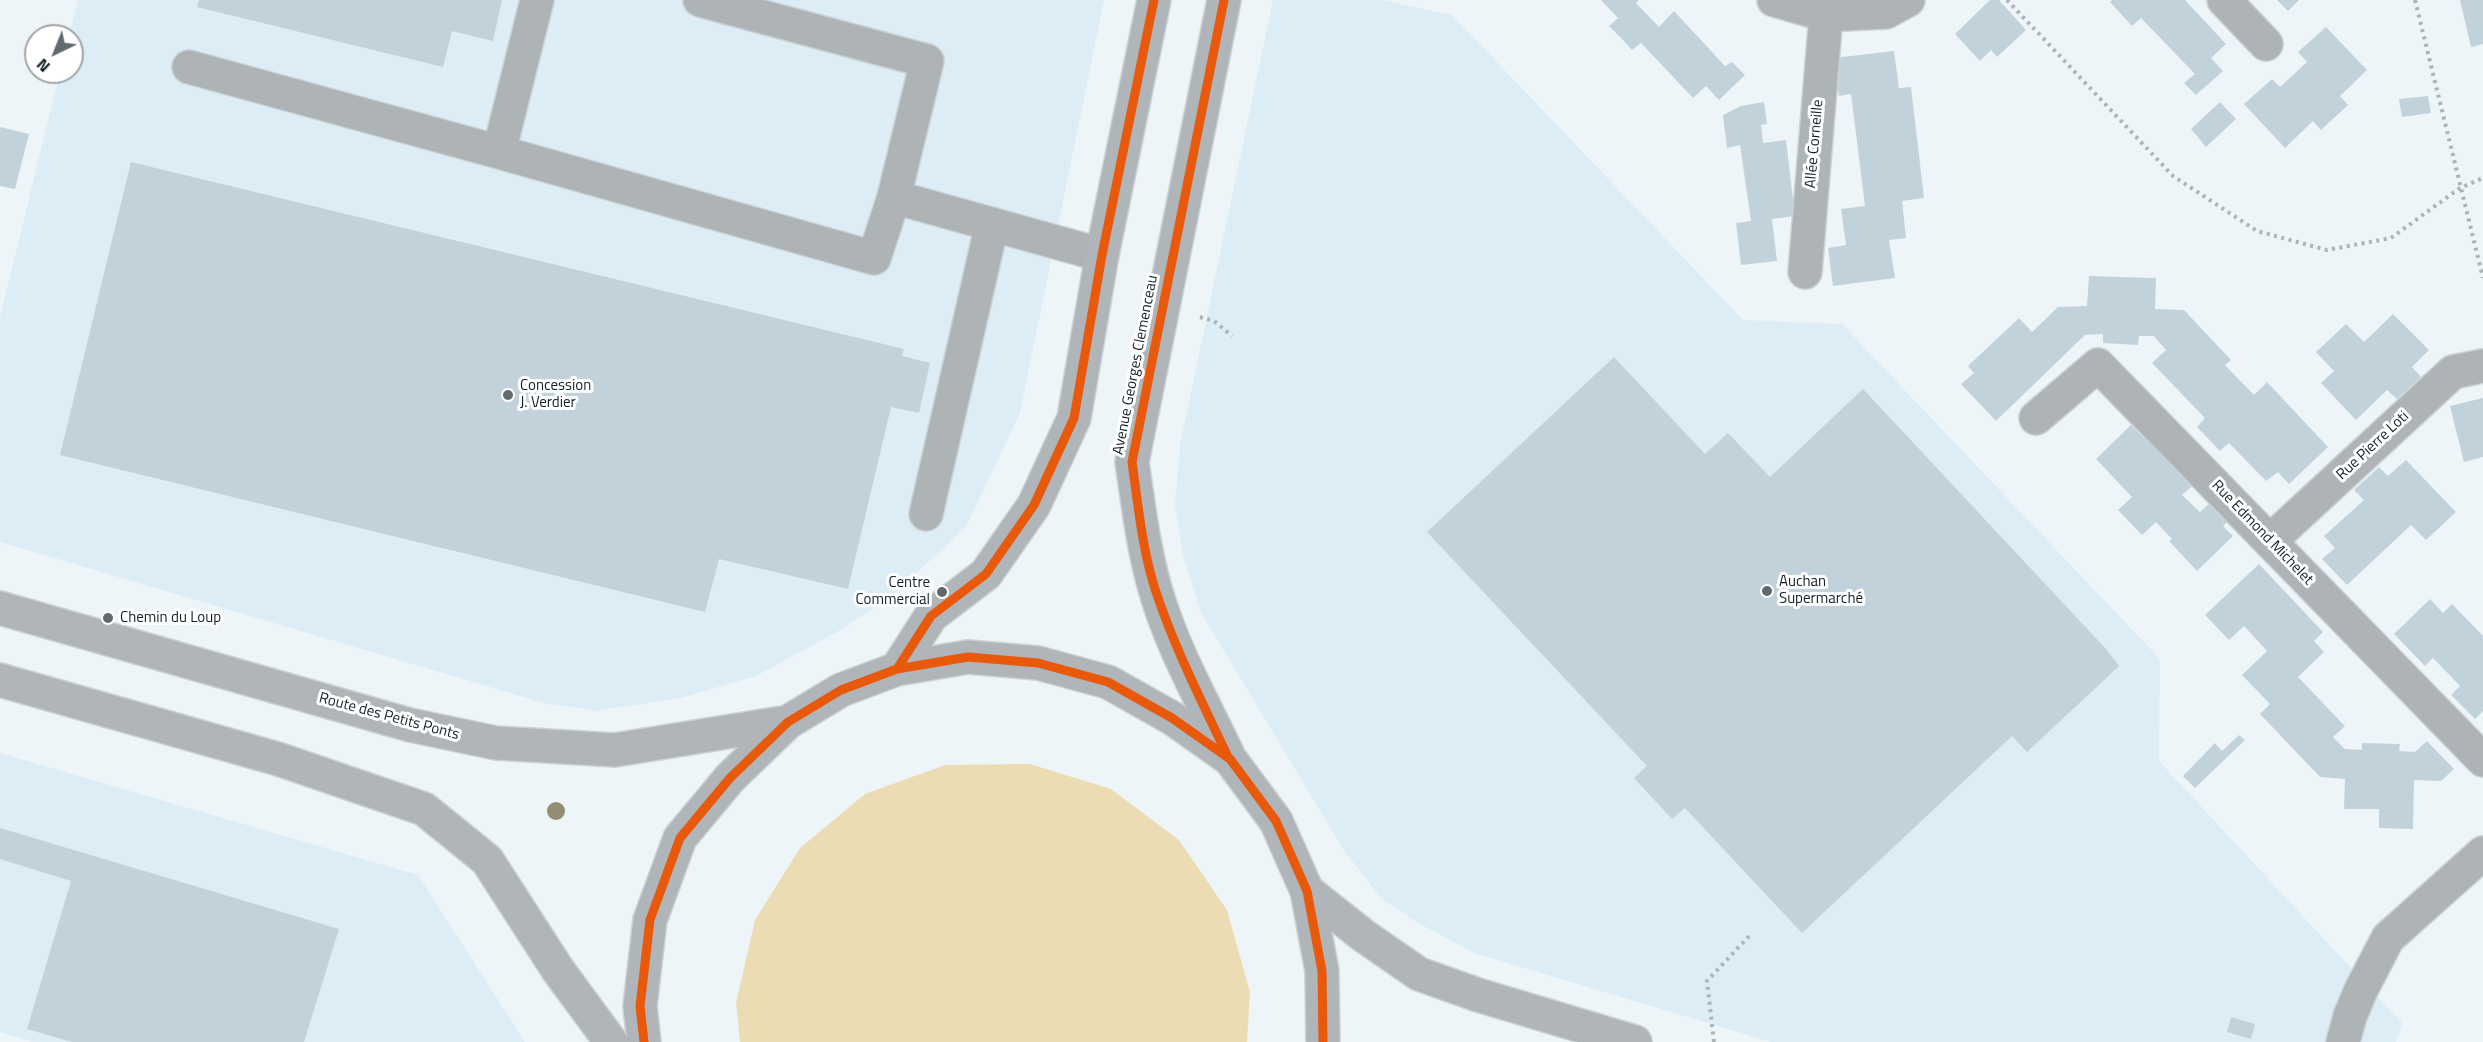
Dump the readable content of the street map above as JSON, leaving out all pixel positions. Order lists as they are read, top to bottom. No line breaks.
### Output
{"streets":{"main road":["Avenue Georges Clemenceau","Route des Petits Ponts"],"street":["Allée Corneille","Rue Pierre Loti","Rue Edmond Michelet"]},"crossings":[["Rue Pierre Loti","Rue Edmond Michelet"]],"places":["Concession J. Verdier","Auchan Supermarché","Centre Commercial","Chemin du Loup"],"north":"bottom left"}
